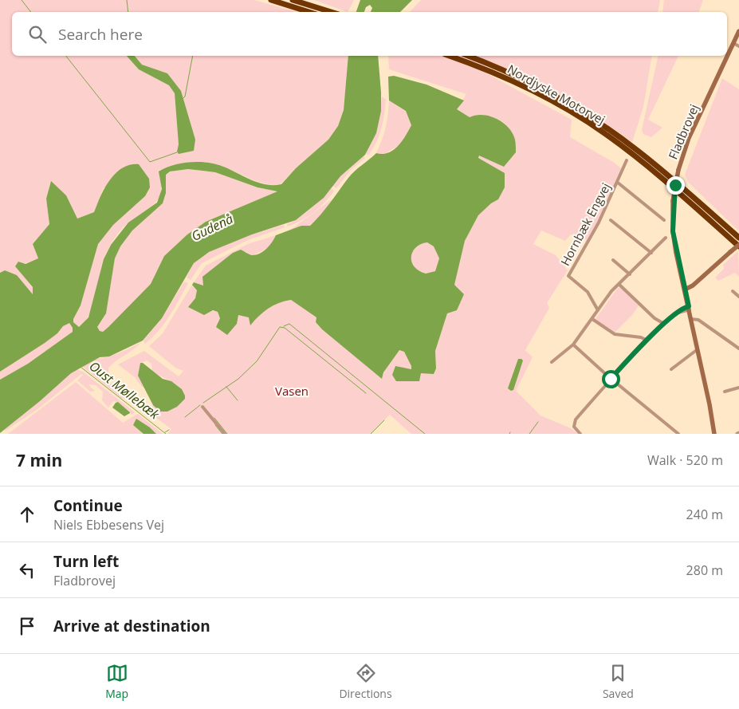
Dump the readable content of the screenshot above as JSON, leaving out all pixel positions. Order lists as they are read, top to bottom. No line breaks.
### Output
{"streets":{"highway":["Nordjyske Motorvej"],"main road":["Fladbrovej"],"street":["Hornbæk Engvej"]},"water":["Gudenå","Oust Møllebæk"],"parks":["Vasen"],"page":{"search":"Search here","heading":["7 min","Walk · 520 m"],"list":[["Continue","Niels Ebbesens Vej","240 m"],["Turn left","Fladbrovej","280 m"],"Arrive at destination"],"nav":["Map","Directions","Saved"]}}
